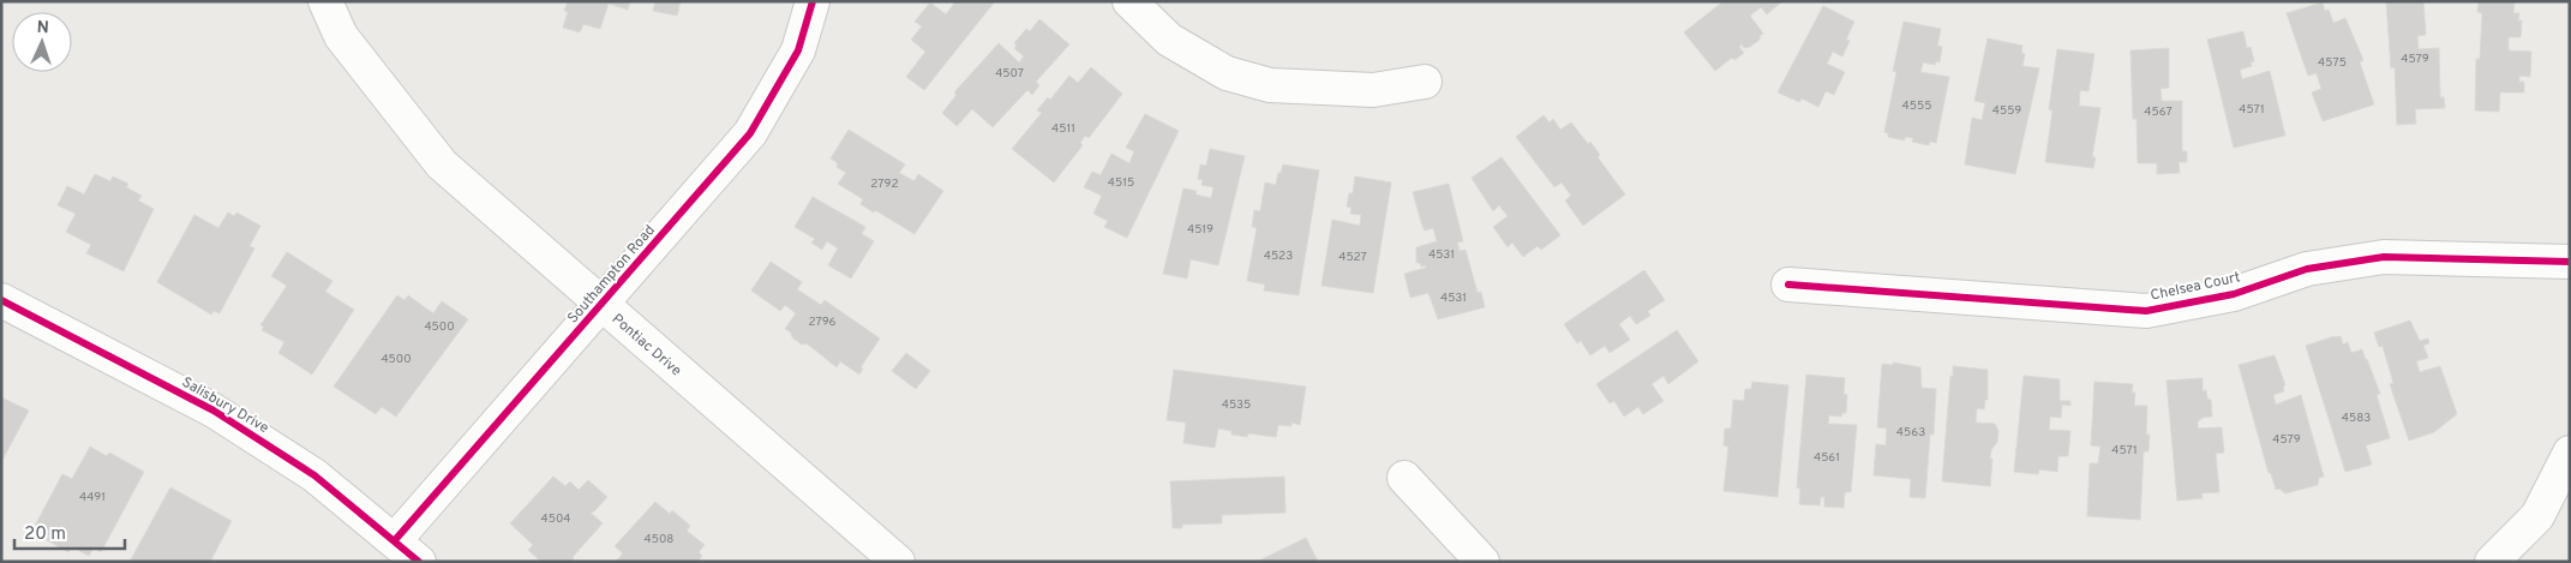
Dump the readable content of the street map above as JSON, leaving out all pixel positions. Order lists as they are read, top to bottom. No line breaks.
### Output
{"streets":{"street":["Southampton Road","Chelsea Court","Pontiac Drive","Salisbury Drive"]},"crossings":[["Southampton Road","Pontiac Drive"],["Southampton Road","Salisbury Drive"]],"house_numbers":["4579","4575","4507","4555","4571","4559","4567","4511","4515","2792","4519","4531","4523","4527","4531","2796","4500","4500","4535","4583","4563","4579","4571","4561","4491","4504","4508"],"scale_bar":"20 m","north":"top"}
